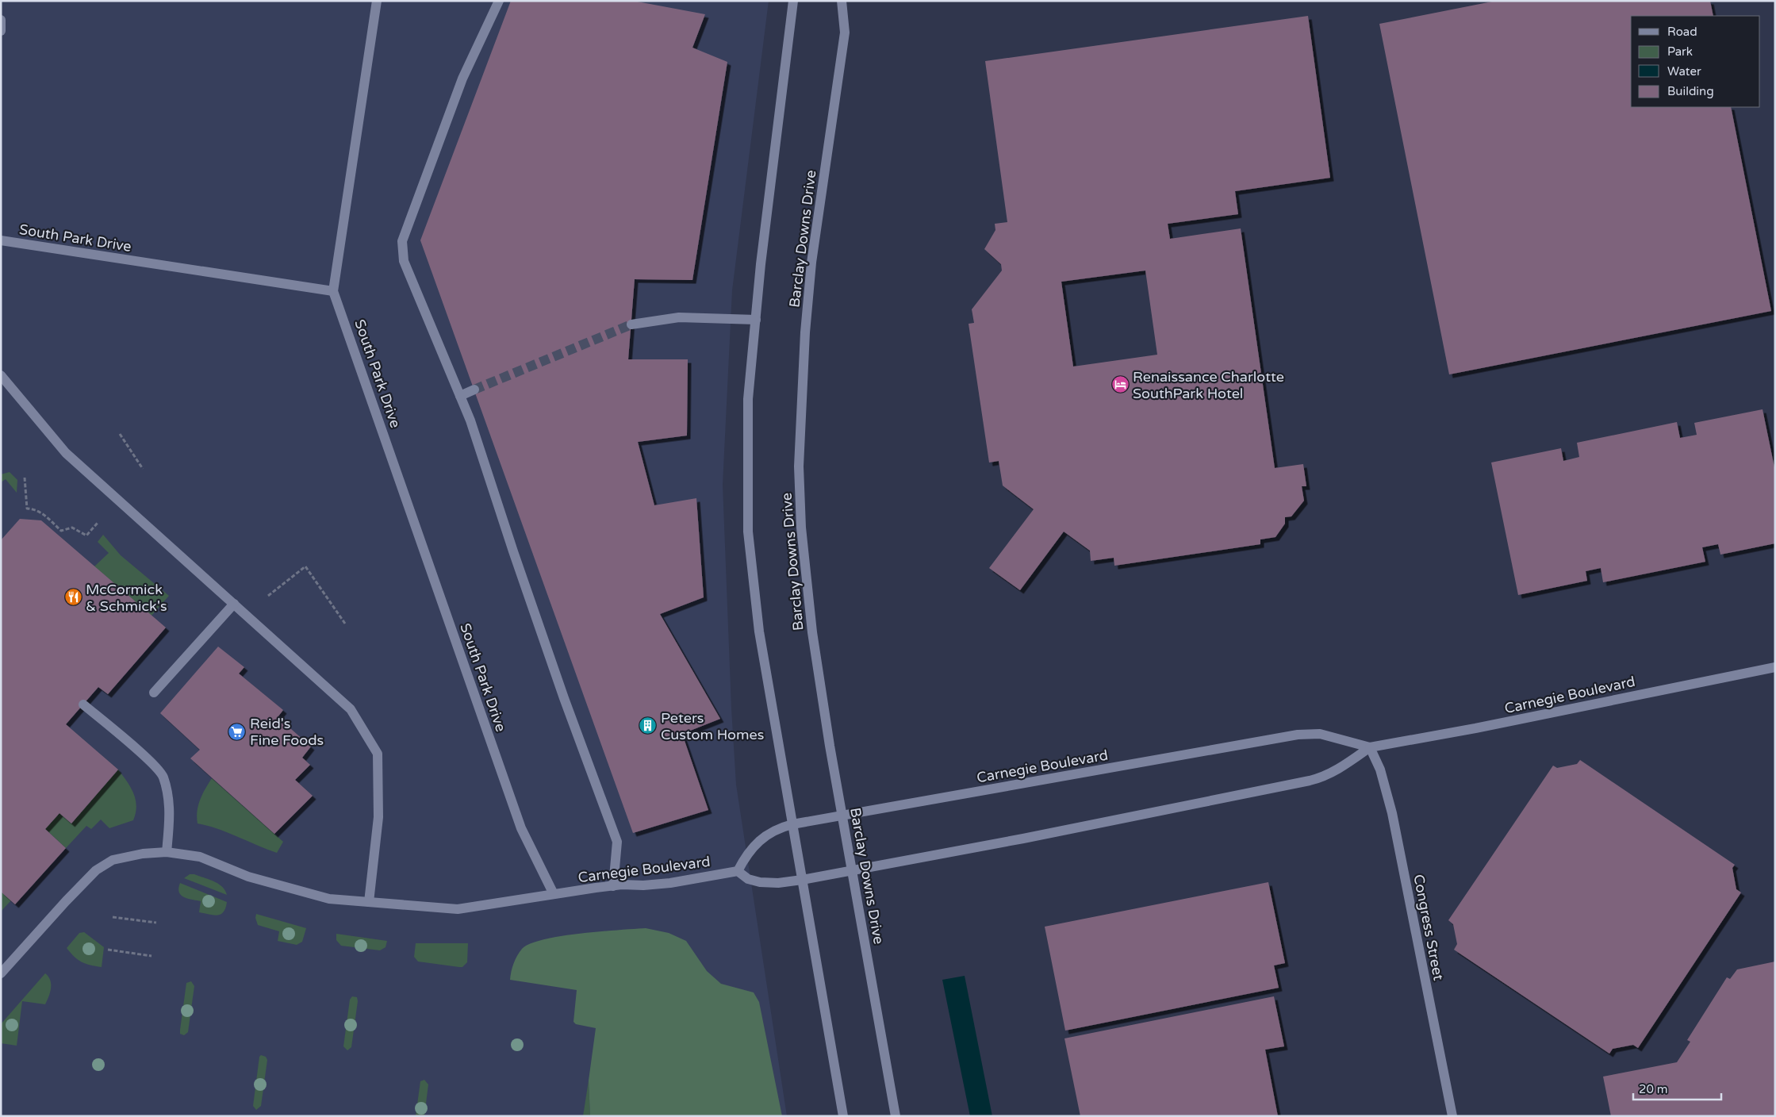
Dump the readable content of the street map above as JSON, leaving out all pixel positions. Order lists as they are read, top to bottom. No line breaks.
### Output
{"streets":{"street":["South Park Drive","Barclay Downs Drive","Carnegie Boulevard","Congress Street"]},"crossings":[["South Park Drive","Carnegie Boulevard"],["Barclay Downs Drive","Carnegie Boulevard"],["Carnegie Boulevard","Congress Street"]],"places":{"hotel":["Renaissance Charlotte SouthPark Hotel"],"restaurant":["McCormick & Schmick's"],"building":["Peters Custom Homes"],"supermarket":["Reid's Fine Foods"]},"legend":["Road","Park","Water","Building"],"scale_bar":"20 m"}
